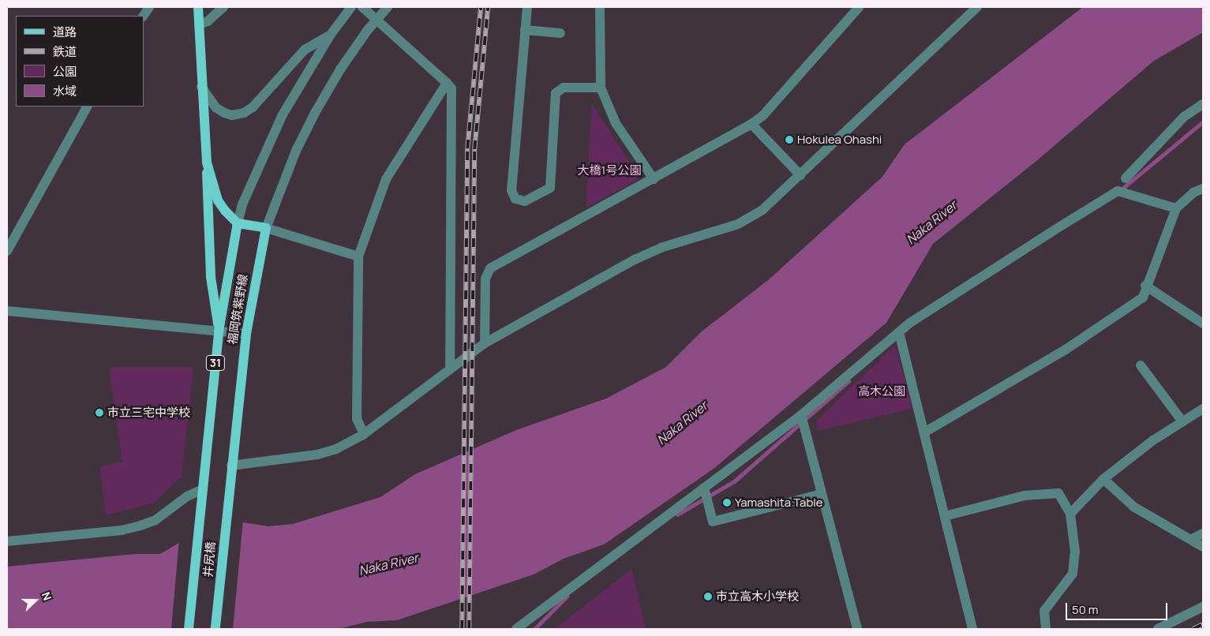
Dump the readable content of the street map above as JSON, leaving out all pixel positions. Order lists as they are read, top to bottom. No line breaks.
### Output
{"streets":{"main road":["福岡筑紫野線","31","井尻橋"]},"crossings":[["福岡筑紫野線","井尻橋"]],"water":["Naka River"],"parks":["大橋1号公園","高木公園"],"places":["Hokulea Ohashi","市立三宅中学校","Yamashita Table","市立高木小学校"],"legend":["道路","鉄道","公園","水域"],"scale_bar":"50 m","north":"right"}
